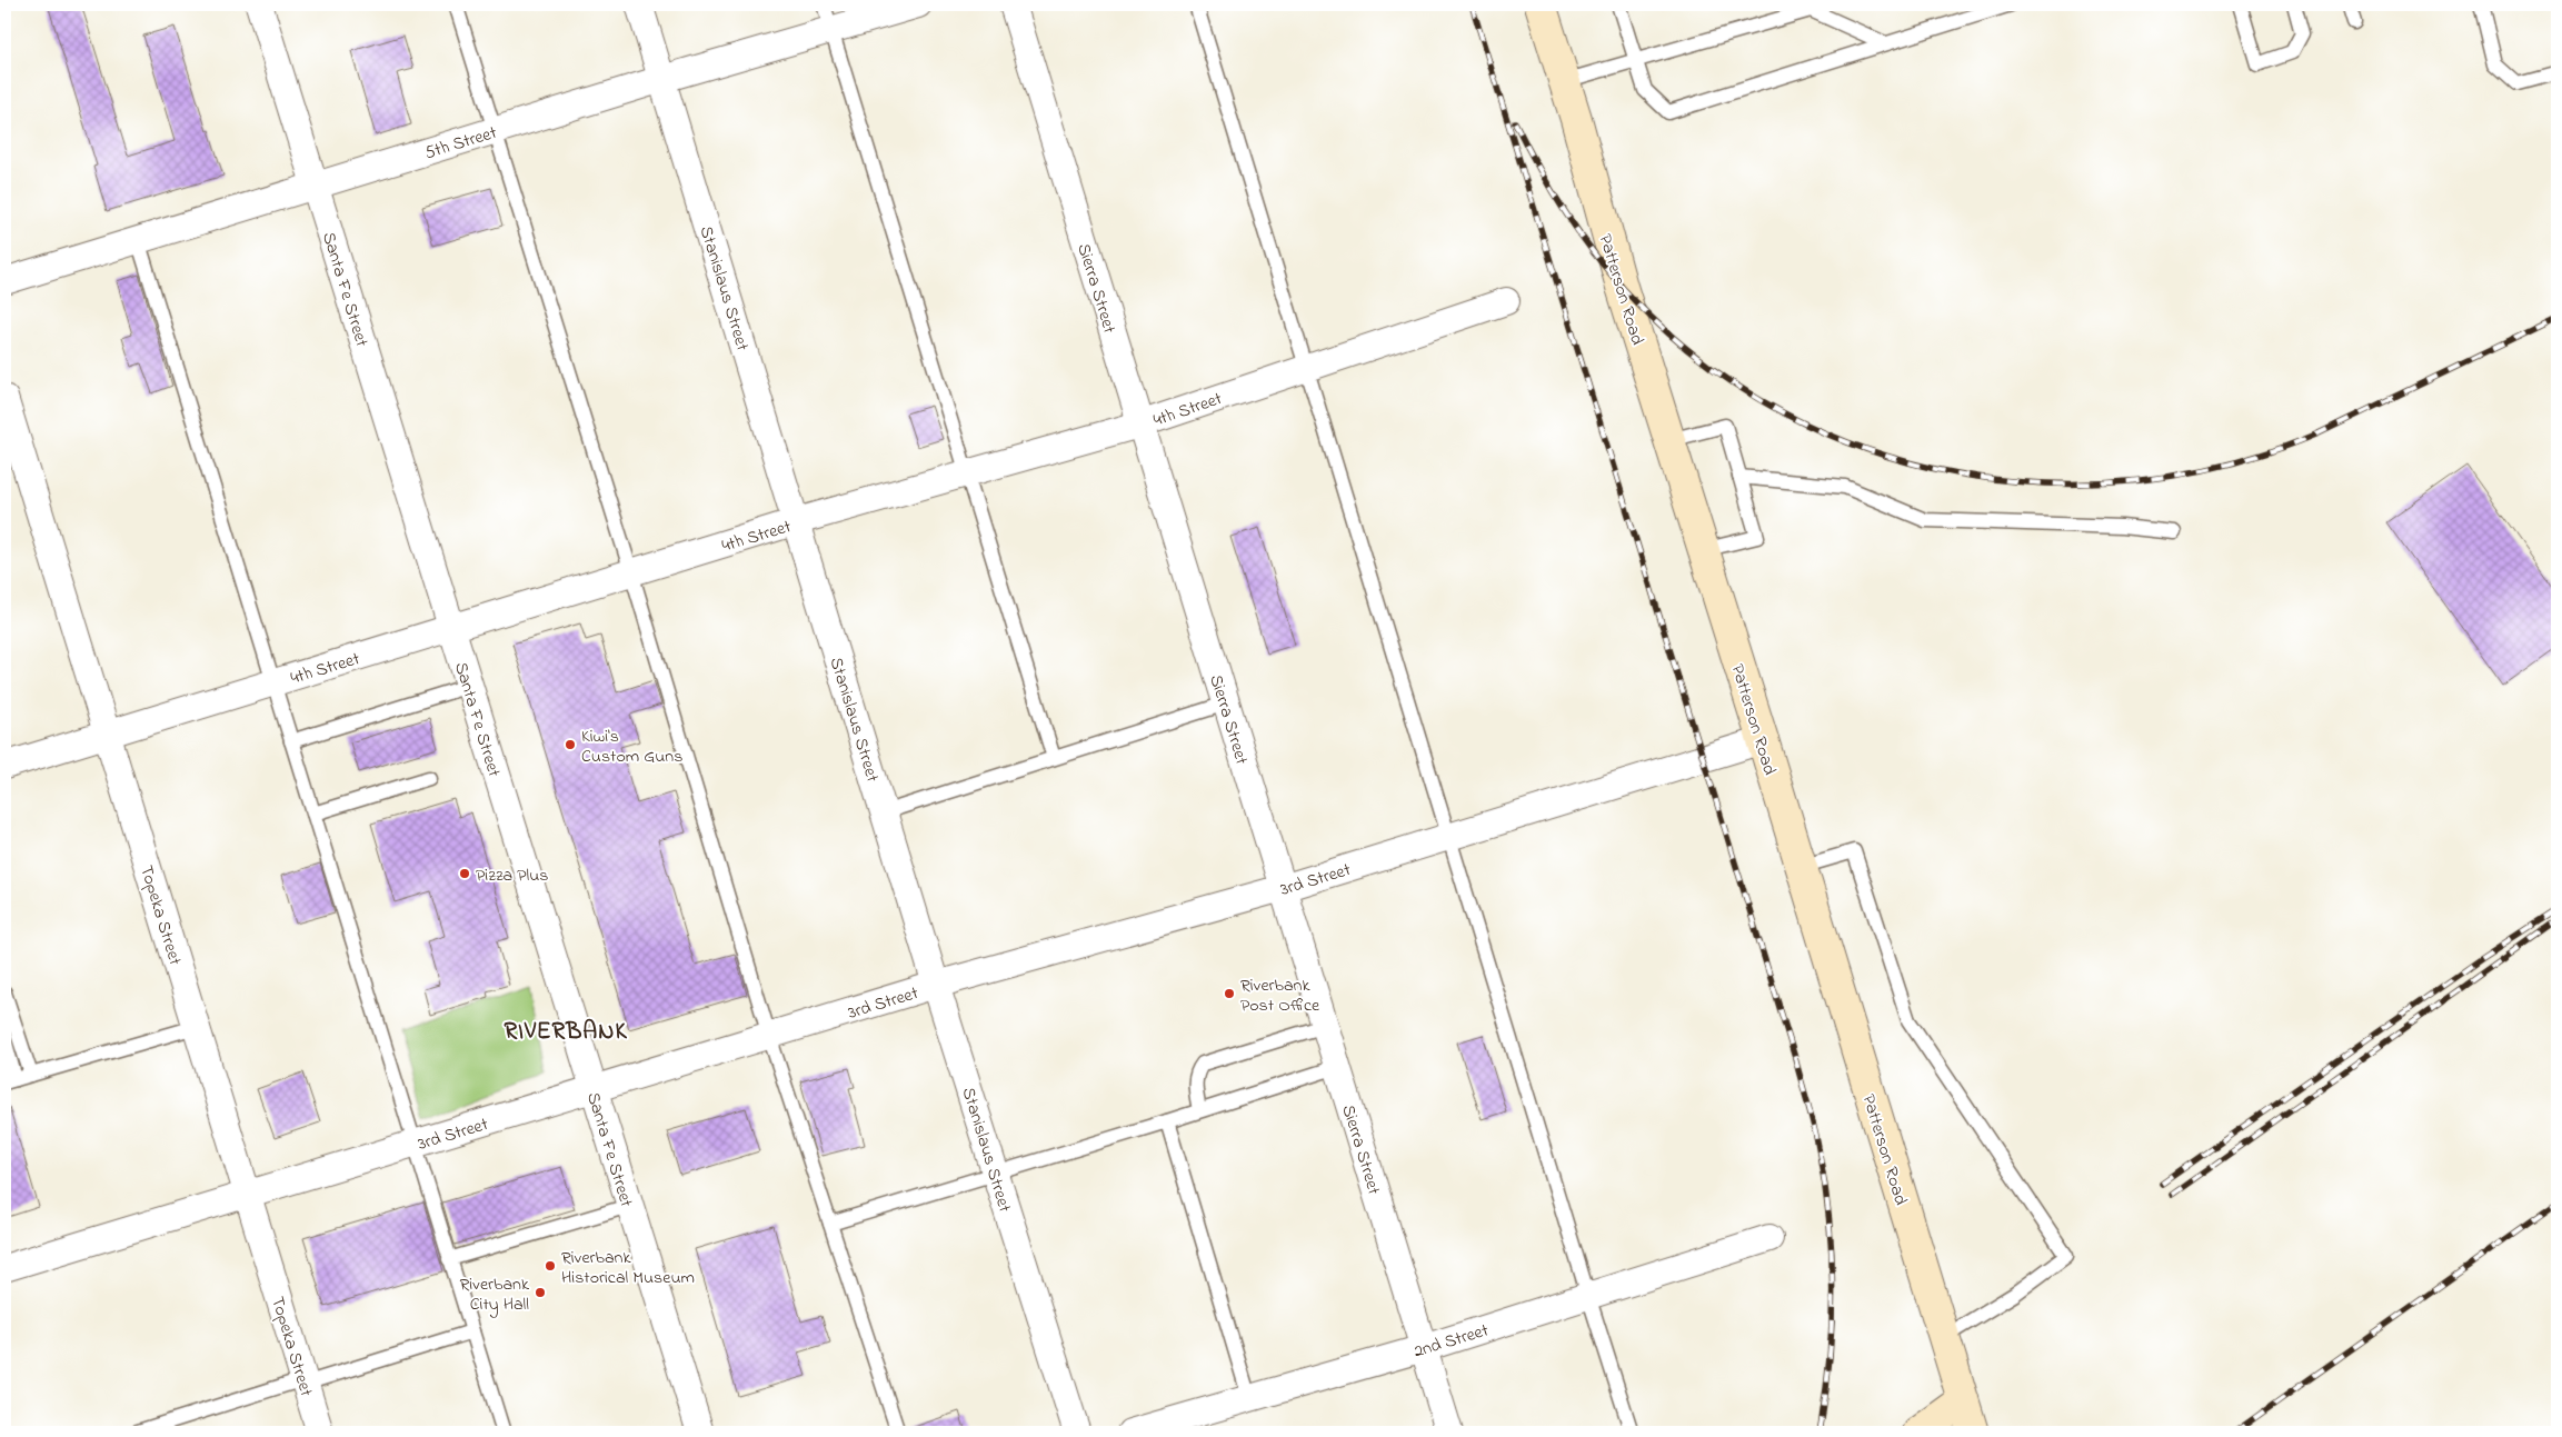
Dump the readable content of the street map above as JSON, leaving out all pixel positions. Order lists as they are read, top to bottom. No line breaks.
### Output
{"streets":{"main road":["Patterson Road"],"street":["5th Street","Stanislaus Street","Sierra Street","Santa Fe Street","4th Street","3rd Street","Topeka Street","2nd Street"]},"crossings":[["5th Street","Stanislaus Street"],["5th Street","Santa Fe Street"],["Stanislaus Street","4th Street"],["Stanislaus Street","3rd Street"],["Sierra Street","4th Street"],["Sierra Street","3rd Street"],["Sierra Street","2nd Street"],["Santa Fe Street","4th Street"],["Santa Fe Street","3rd Street"],["Patterson Road","3rd Street"],["4th Street","Topeka Street"],["3rd Street","Topeka Street"]],"districts":["RIVERBANK"],"places":["Kiwi's Custom Guns","Pizza Plus","Riverbank Post Office","Riverbank Historical Museum","Riverbank City Hall"]}
